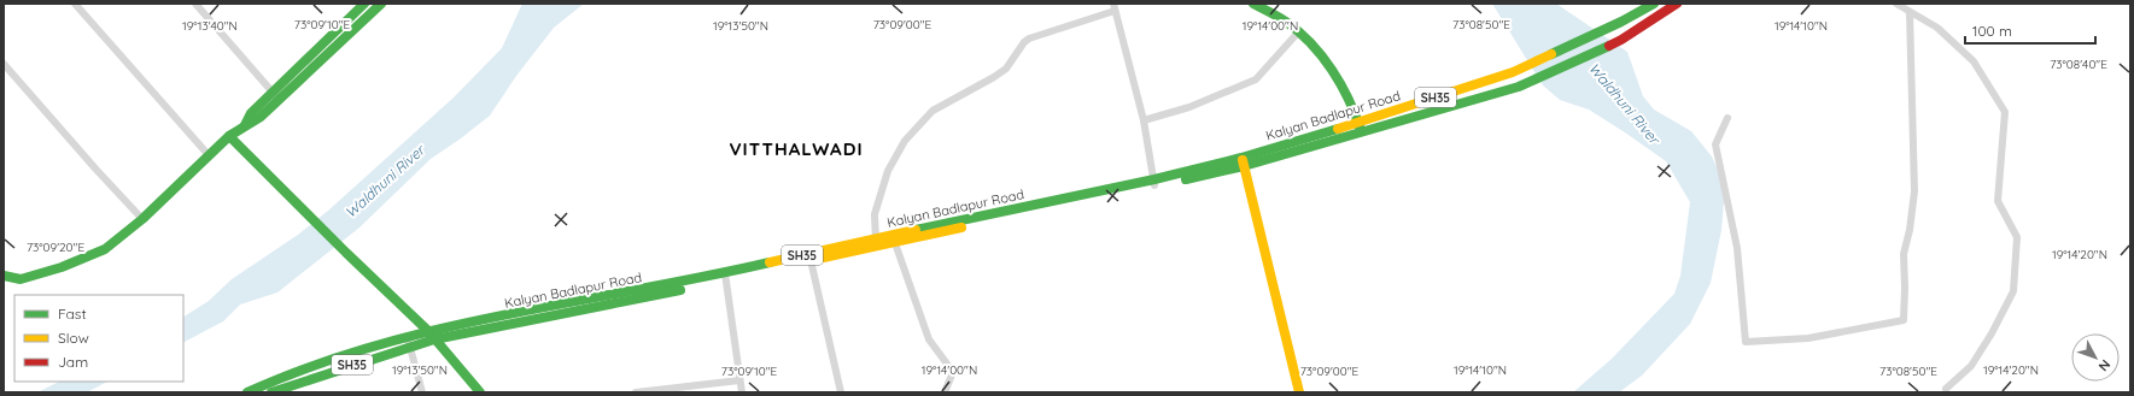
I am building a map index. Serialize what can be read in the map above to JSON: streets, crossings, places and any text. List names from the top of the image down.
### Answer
{
  "streets": {
    "main road": ["SH35", "Kalyan Badlapur Road"]
  },
  "districts": ["VITTHALWADI"],
  "water": ["Waldhuni River"],
  "legend": ["Fast", "Slow", "Jam"],
  "scale_bar": "100 m",
  "north": "bottom right",
  "coordinates": [
    "73°09'10\"E",
    "73°09'00\"E",
    "73°08'50\"E",
    "19°13'40\"N",
    "19°13'50\"N",
    "19°14'00\"N",
    "19°14'10\"N",
    "73°08'40\"E",
    "73°09'20\"E",
    "19°14'20\"N"
  ]
}
